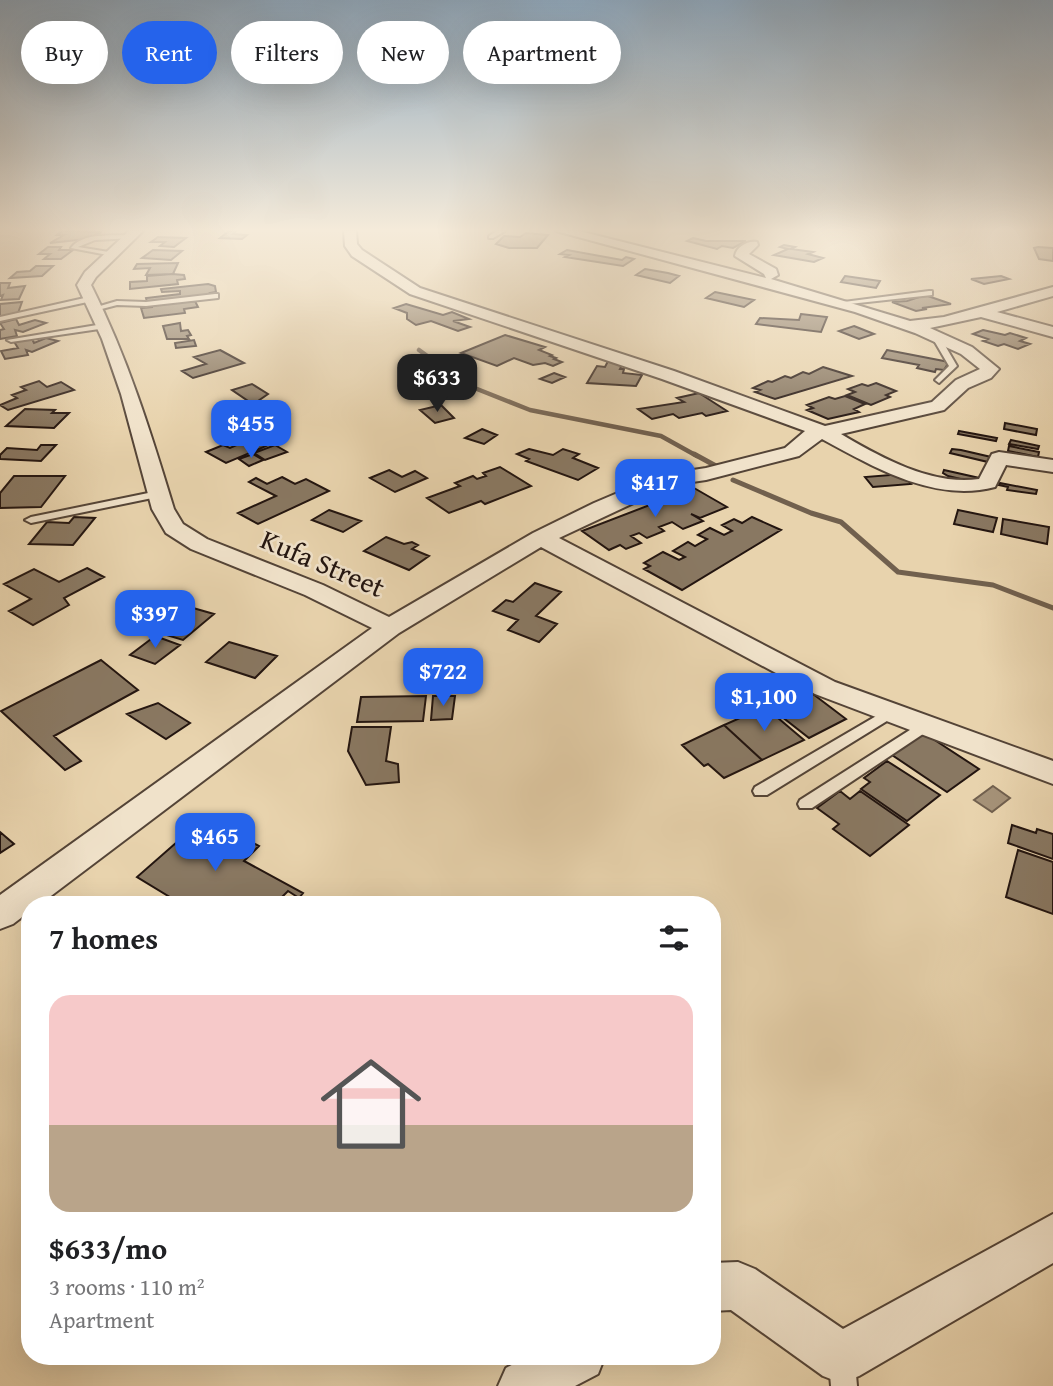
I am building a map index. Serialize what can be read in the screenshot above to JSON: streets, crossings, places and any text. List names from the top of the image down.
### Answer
{
  "streets": {
    "street": ["Kufa Street"]
  },
  "page": {
    "chip": [
      "Buy",
      "Rent",
      "Filters",
      "New",
      "Apartment"
    ],
    "price": [
      "$633",
      "$455",
      "$417",
      "$397",
      "$722",
      "$1,100",
      "$465"
    ],
    "heading": "7 homes",
    "list": [
      {
        "name": "$633/mo",
        "note": "3 rooms · 110 m² · Apartment"
      }
    ]
  }
}
